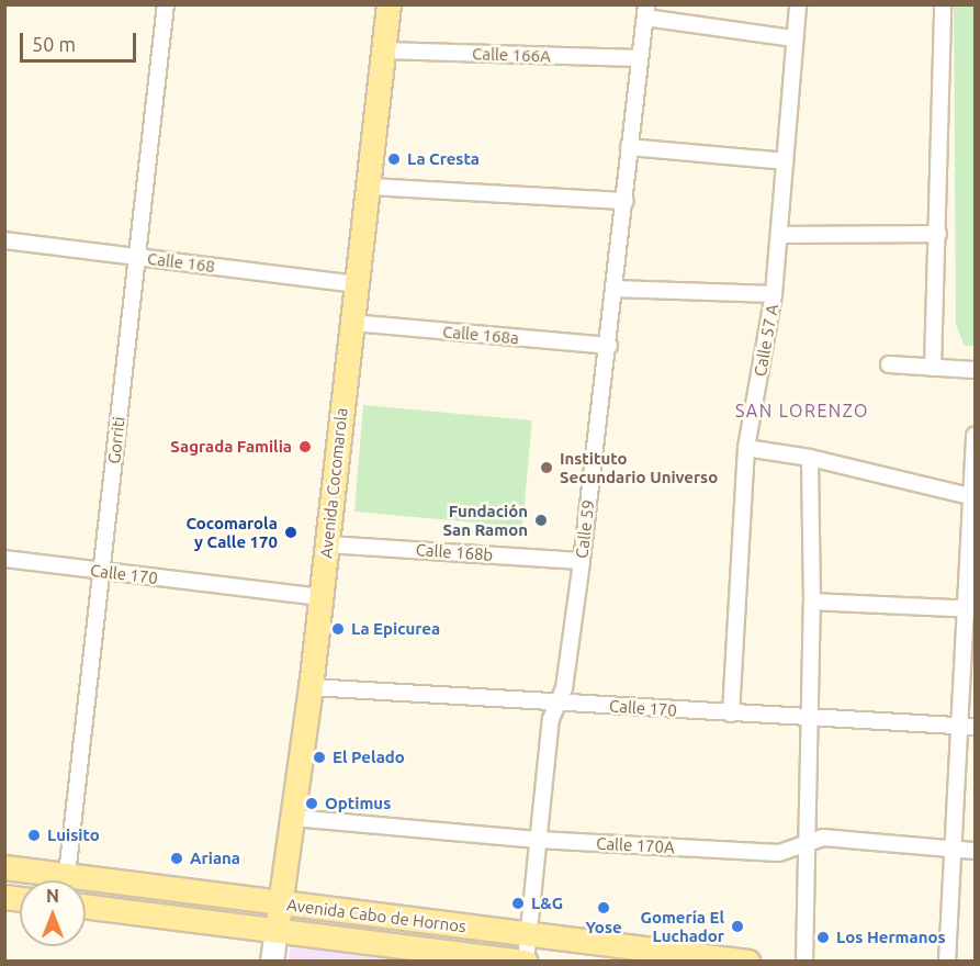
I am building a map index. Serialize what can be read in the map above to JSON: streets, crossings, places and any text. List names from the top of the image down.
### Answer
{
  "streets": {
    "main road": ["Avenida Cocomarola", "Avenida Cabo de Hornos"],
    "street": [
      "Calle 166A",
      "Calle 168",
      "Calle 168a",
      "Calle 57 A",
      "Gorriti",
      "Calle 59",
      "Calle 168b",
      "Calle 170",
      "Calle 170A"
    ]
  },
  "crossings": [
    ["Calle 166A", "Avenida Cocomarola"],
    ["Calle 166A", "Calle 59"],
    ["Calle 168", "Gorriti"],
    ["Calle 168", "Avenida Cocomarola"],
    ["Calle 168a", "Avenida Cocomarola"],
    ["Calle 168a", "Calle 59"],
    ["Calle 57 A", "Calle 170"],
    ["Gorriti", "Calle 170"],
    ["Gorriti", "Avenida Cabo de Hornos"],
    ["Avenida Cocomarola", "Calle 168b"],
    ["Avenida Cocomarola", "Calle 170"],
    ["Avenida Cocomarola", "Calle 170A"],
    ["Avenida Cocomarola", "Avenida Cabo de Hornos"],
    ["Calle 59", "Calle 168b"],
    ["Calle 59", "Calle 170"],
    ["Calle 59", "Calle 170A"],
    ["Calle 59", "Avenida Cabo de Hornos"]
  ],
  "districts": ["SAN LORENZO"],
  "places": [
    "La Cresta",
    "Sagrada Familia",
    "Instituto Secundario Universo",
    "Fundación San Ramon",
    "Cocomarola y Calle 170",
    "La Epicurea",
    "El Pelado",
    "Optimus",
    "Luisito",
    "Ariana",
    "L&G",
    "Yose",
    "Gomería El Luchador",
    "Los Hermanos"
  ],
  "scale_bar": "50 m",
  "north": "top"
}
